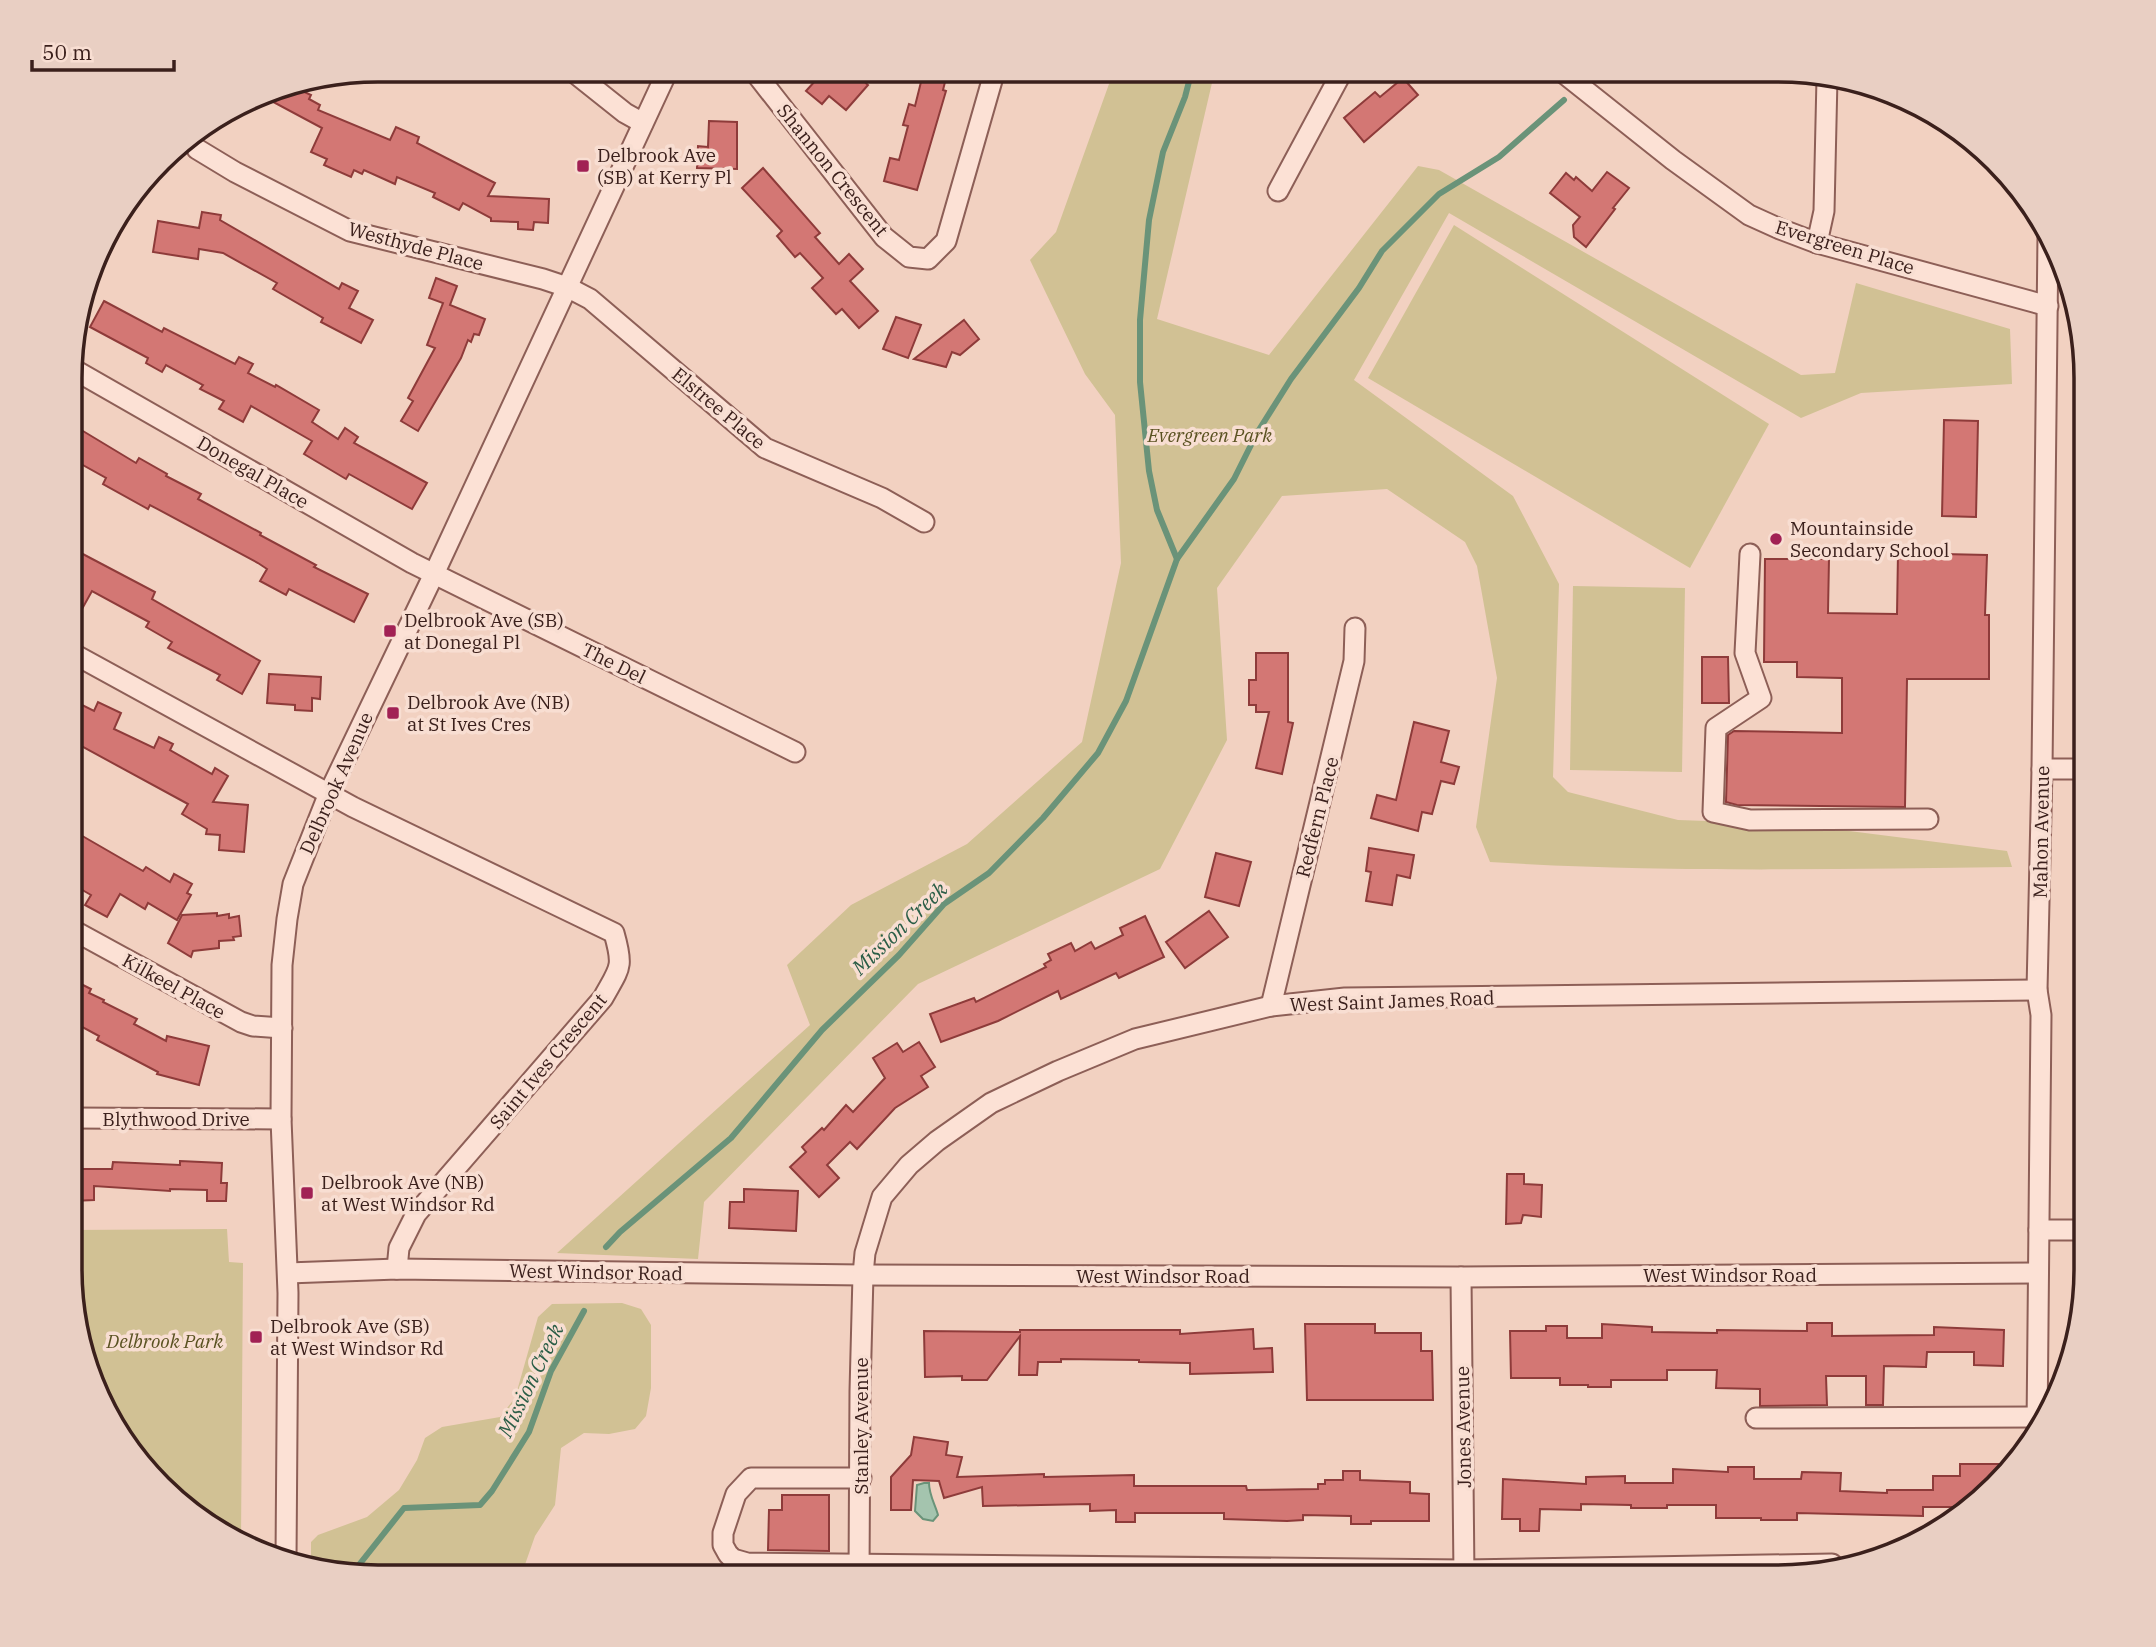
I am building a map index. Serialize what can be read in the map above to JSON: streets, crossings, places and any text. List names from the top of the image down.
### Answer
{
  "streets": {
    "street": [
      "Shannon Crescent",
      "Westhyde Place",
      "Evergreen Place",
      "Elstree Place",
      "Donegal Place",
      "The Del",
      "Delbrook Avenue",
      "Redfern Place",
      "Mahon Avenue",
      "Kilkeel Place",
      "West Saint James Road",
      "Saint Ives Crescent",
      "Blythwood Drive",
      "West Windsor Road",
      "Stanley Avenue",
      "Jones Avenue"
    ]
  },
  "crossings": [
    ["Westhyde Place", "Elstree Place"],
    ["Westhyde Place", "Delbrook Avenue"],
    ["Evergreen Place", "Mahon Avenue"],
    ["Elstree Place", "Delbrook Avenue"],
    ["Donegal Place", "The Del"],
    ["Donegal Place", "Delbrook Avenue"],
    ["The Del", "Delbrook Avenue"],
    ["Delbrook Avenue", "Kilkeel Place"],
    ["Delbrook Avenue", "Saint Ives Crescent"],
    ["Delbrook Avenue", "Blythwood Drive"],
    ["Delbrook Avenue", "West Windsor Road"],
    ["Redfern Place", "West Saint James Road"],
    ["Mahon Avenue", "West Saint James Road"],
    ["Mahon Avenue", "West Windsor Road"],
    ["West Saint James Road", "West Windsor Road"],
    ["West Saint James Road", "Stanley Avenue"],
    ["Saint Ives Crescent", "West Windsor Road"],
    ["West Windsor Road", "Stanley Avenue"],
    ["West Windsor Road", "Jones Avenue"]
  ],
  "water": ["Mission Creek"],
  "parks": ["Evergreen Park", "Delbrook Park"],
  "places": {
    "transit": [
      "Delbrook Ave (SB) at Kerry Pl",
      "Delbrook Ave (SB) at Donegal Pl",
      "Delbrook Ave (NB) at St Ives Cres",
      "Delbrook Ave (NB) at West Windsor Rd",
      "Delbrook Ave (SB) at West Windsor Rd"
    ],
    "other": ["Mountainside Secondary School"]
  },
  "scale_bar": "50 m"
}
